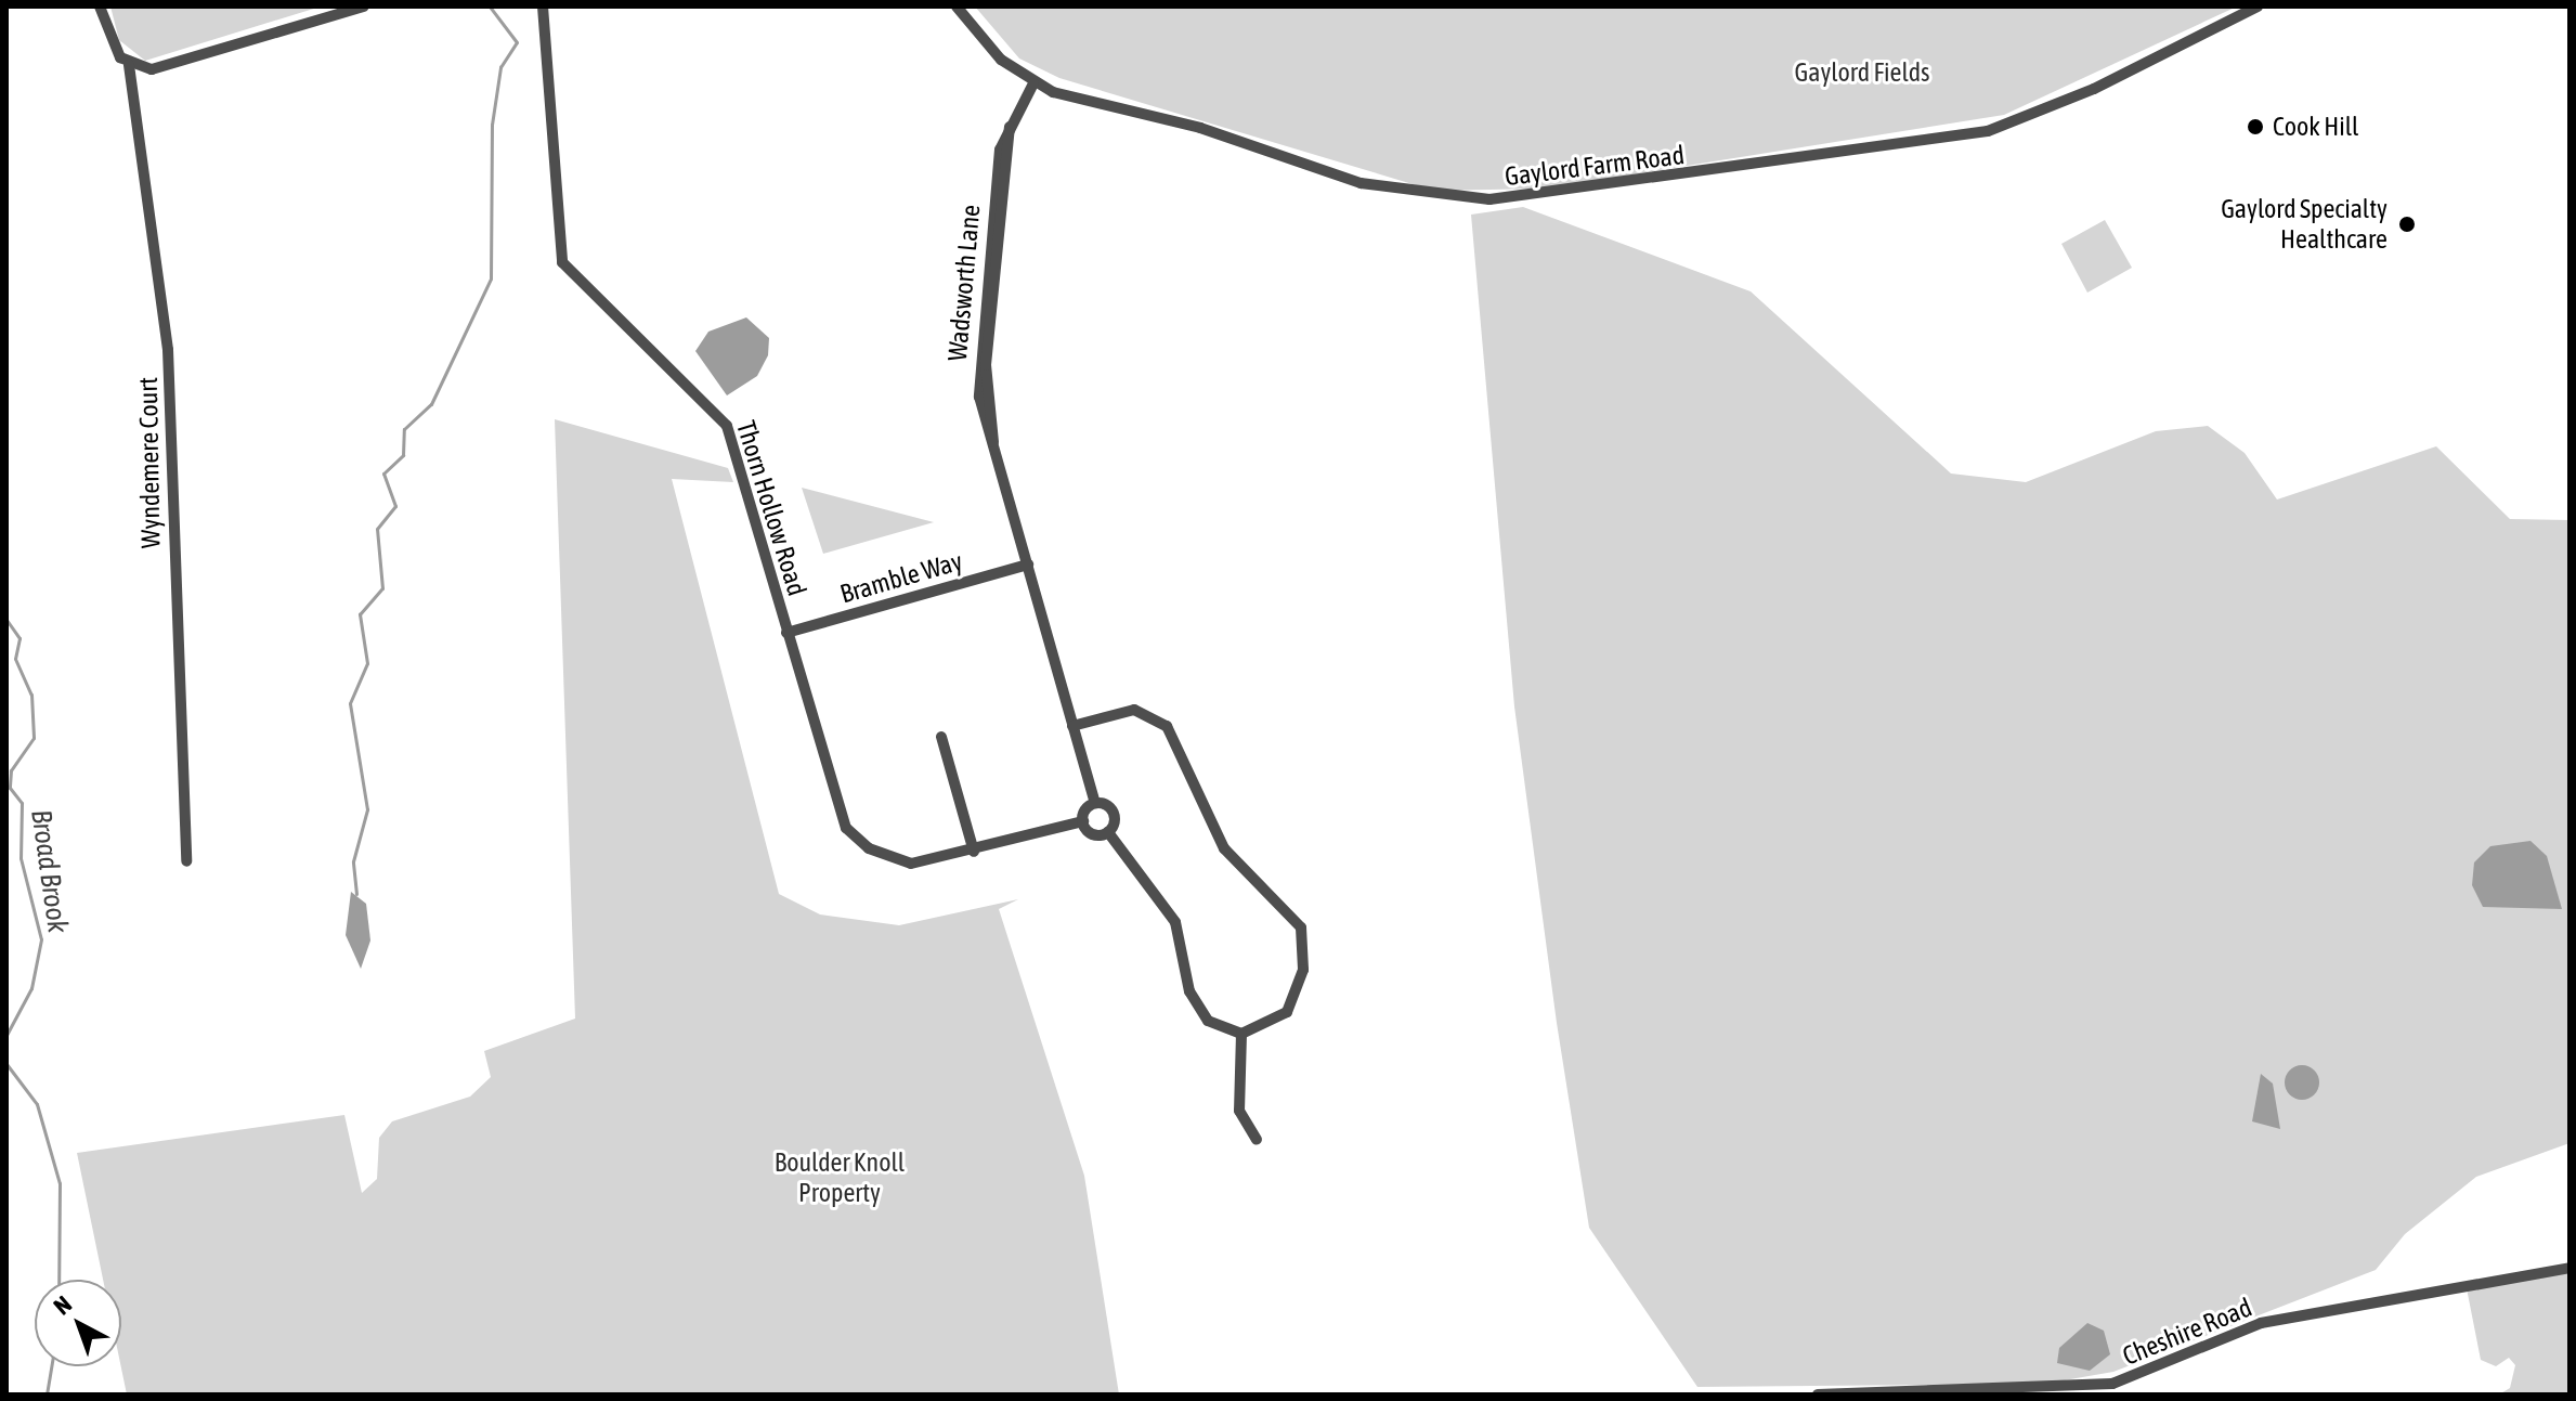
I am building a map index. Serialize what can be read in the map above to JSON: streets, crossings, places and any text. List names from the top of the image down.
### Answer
{
  "streets": {
    "street": [
      "Gaylord Farm Road",
      "Wadsworth Lane",
      "Wyndemere Court",
      "Thorn Hollow Road",
      "Bramble Way",
      "Cheshire Road"
    ]
  },
  "crossings": [
    ["Gaylord Farm Road", "Wadsworth Lane"],
    ["Wadsworth Lane", "Bramble Way"],
    ["Thorn Hollow Road", "Bramble Way"]
  ],
  "water": ["Broad Brook"],
  "parks": ["Gaylord Fields", "Boulder Knoll Property"],
  "places": ["Cook Hill", "Gaylord Specialty Healthcare"],
  "north": "top left"
}
